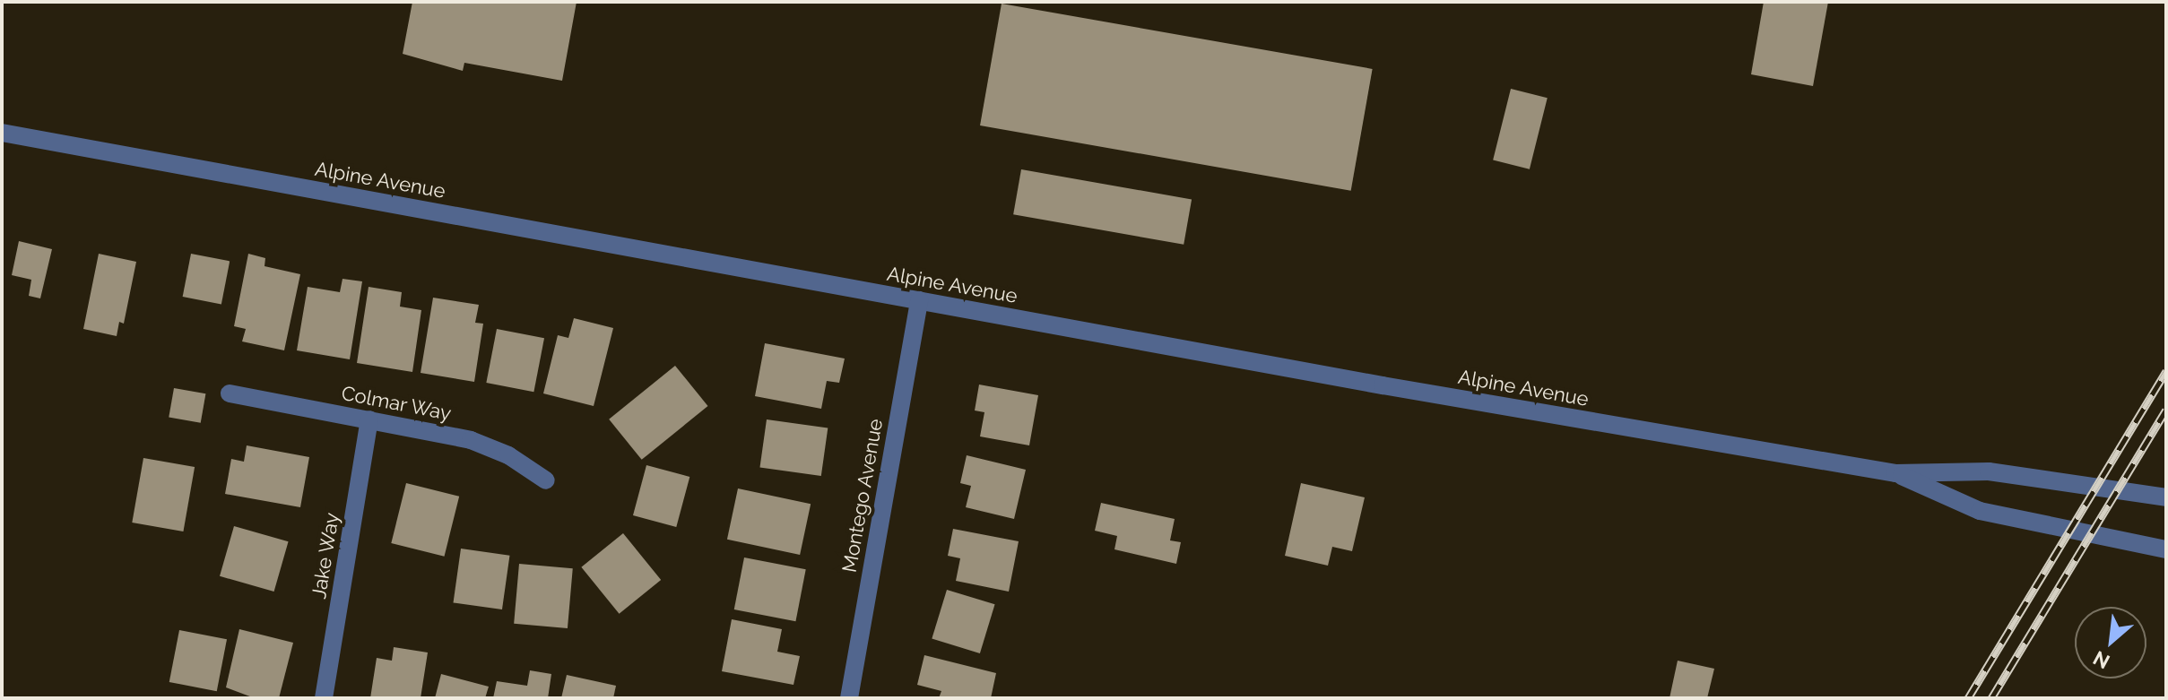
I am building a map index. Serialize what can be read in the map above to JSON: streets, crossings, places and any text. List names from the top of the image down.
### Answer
{
  "streets": {
    "street": [
      "Alpine Avenue",
      "Colmar Way",
      "Montego Avenue",
      "Jake Way"
    ]
  },
  "crossings": [
    ["Alpine Avenue", "Montego Avenue"],
    ["Colmar Way", "Jake Way"]
  ],
  "north": "bottom left"
}
